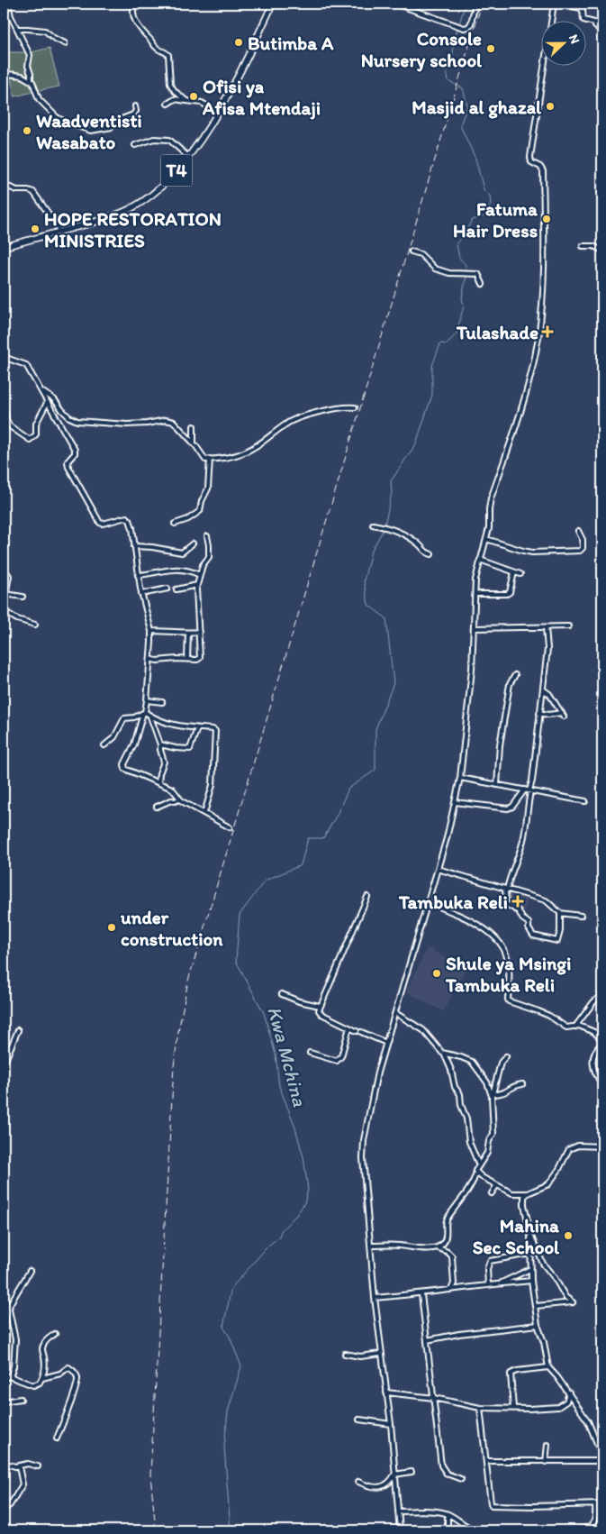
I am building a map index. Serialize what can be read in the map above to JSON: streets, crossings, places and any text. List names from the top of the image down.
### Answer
{
  "streets": {
    "highway": ["T4"]
  },
  "water": ["Kwa Mchina"],
  "places": {
    "other": [
      "Butimba A",
      "Console Nursery school",
      "Ofisi ya Afisa Mtendaji",
      "Masjid al ghazal",
      "Waadventisti Wasabato",
      "Fatuma Hair Dress",
      "HOPE RESTORATION MINISTRIES",
      "under construction",
      "Shule ya Msingi Tambuka Reli",
      "Mahina Sec School"
    ],
    "health": ["Tulashade", "Tambuka Reli"]
  },
  "north": "right"
}
